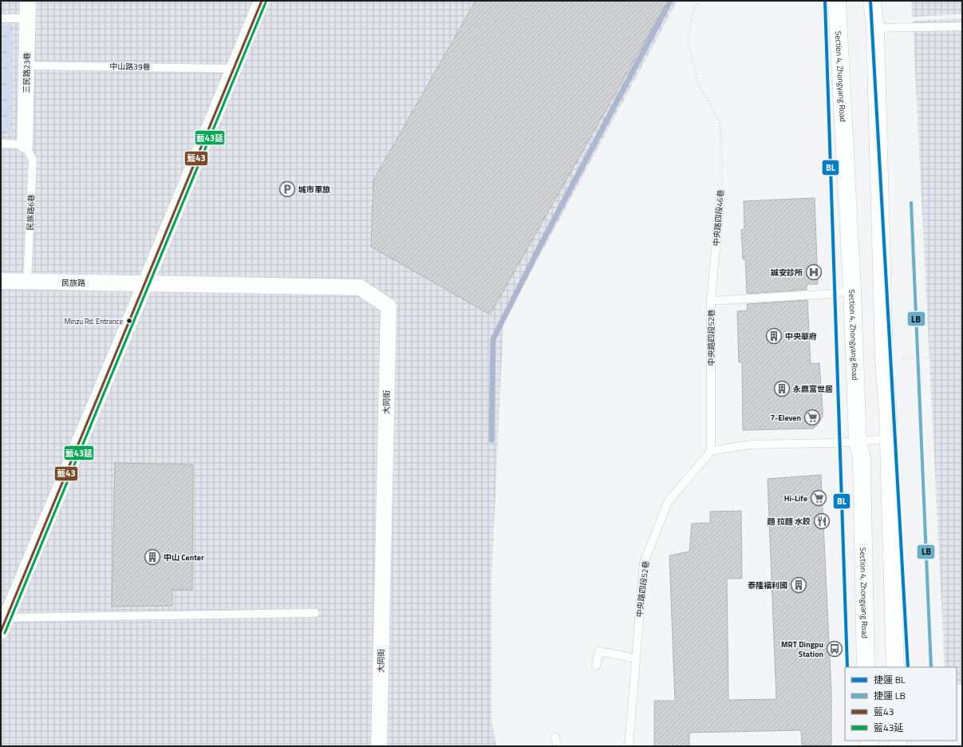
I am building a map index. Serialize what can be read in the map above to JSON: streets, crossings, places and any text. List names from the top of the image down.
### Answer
{
  "streets": {
    "main road": ["Section 4, Zhongyang Road"],
    "street": ["三民路23巷", "民族路", "大同街"],
    "lane": [
      "中山路39巷",
      "民族路6巷",
      "中央路四段46巷",
      "中央路四段52巷"
    ]
  },
  "crossings": [
    ["中山路39巷", "三民路23巷"],
    ["三民路23巷", "民族路6巷"],
    ["民族路6巷", "民族路"],
    ["中央路四段46巷", "中央路四段52巷"],
    ["民族路", "大同街"]
  ],
  "places": {
    "parking": ["城市車旅"],
    "hospital": ["誠安診所"],
    "other": ["Minzu Rd. Entrance"],
    "building": [
      "中央華府",
      "永鼎富世居",
      "中山 Center",
      "泰隆福利國"
    ],
    "supermarket": ["7-Eleven", "Hi-Life"],
    "restaurant": ["麵 拉麵 水餃"],
    "bus stop": ["MRT Dingpu Station"]
  },
  "lines": [
    "metro line BL",
    "transit line 藍43",
    "transit line 藍43延",
    "metro line LB"
  ],
  "legend": [
    "捷運 BL",
    "捷運 LB",
    "藍43",
    "藍43延"
  ]
}
